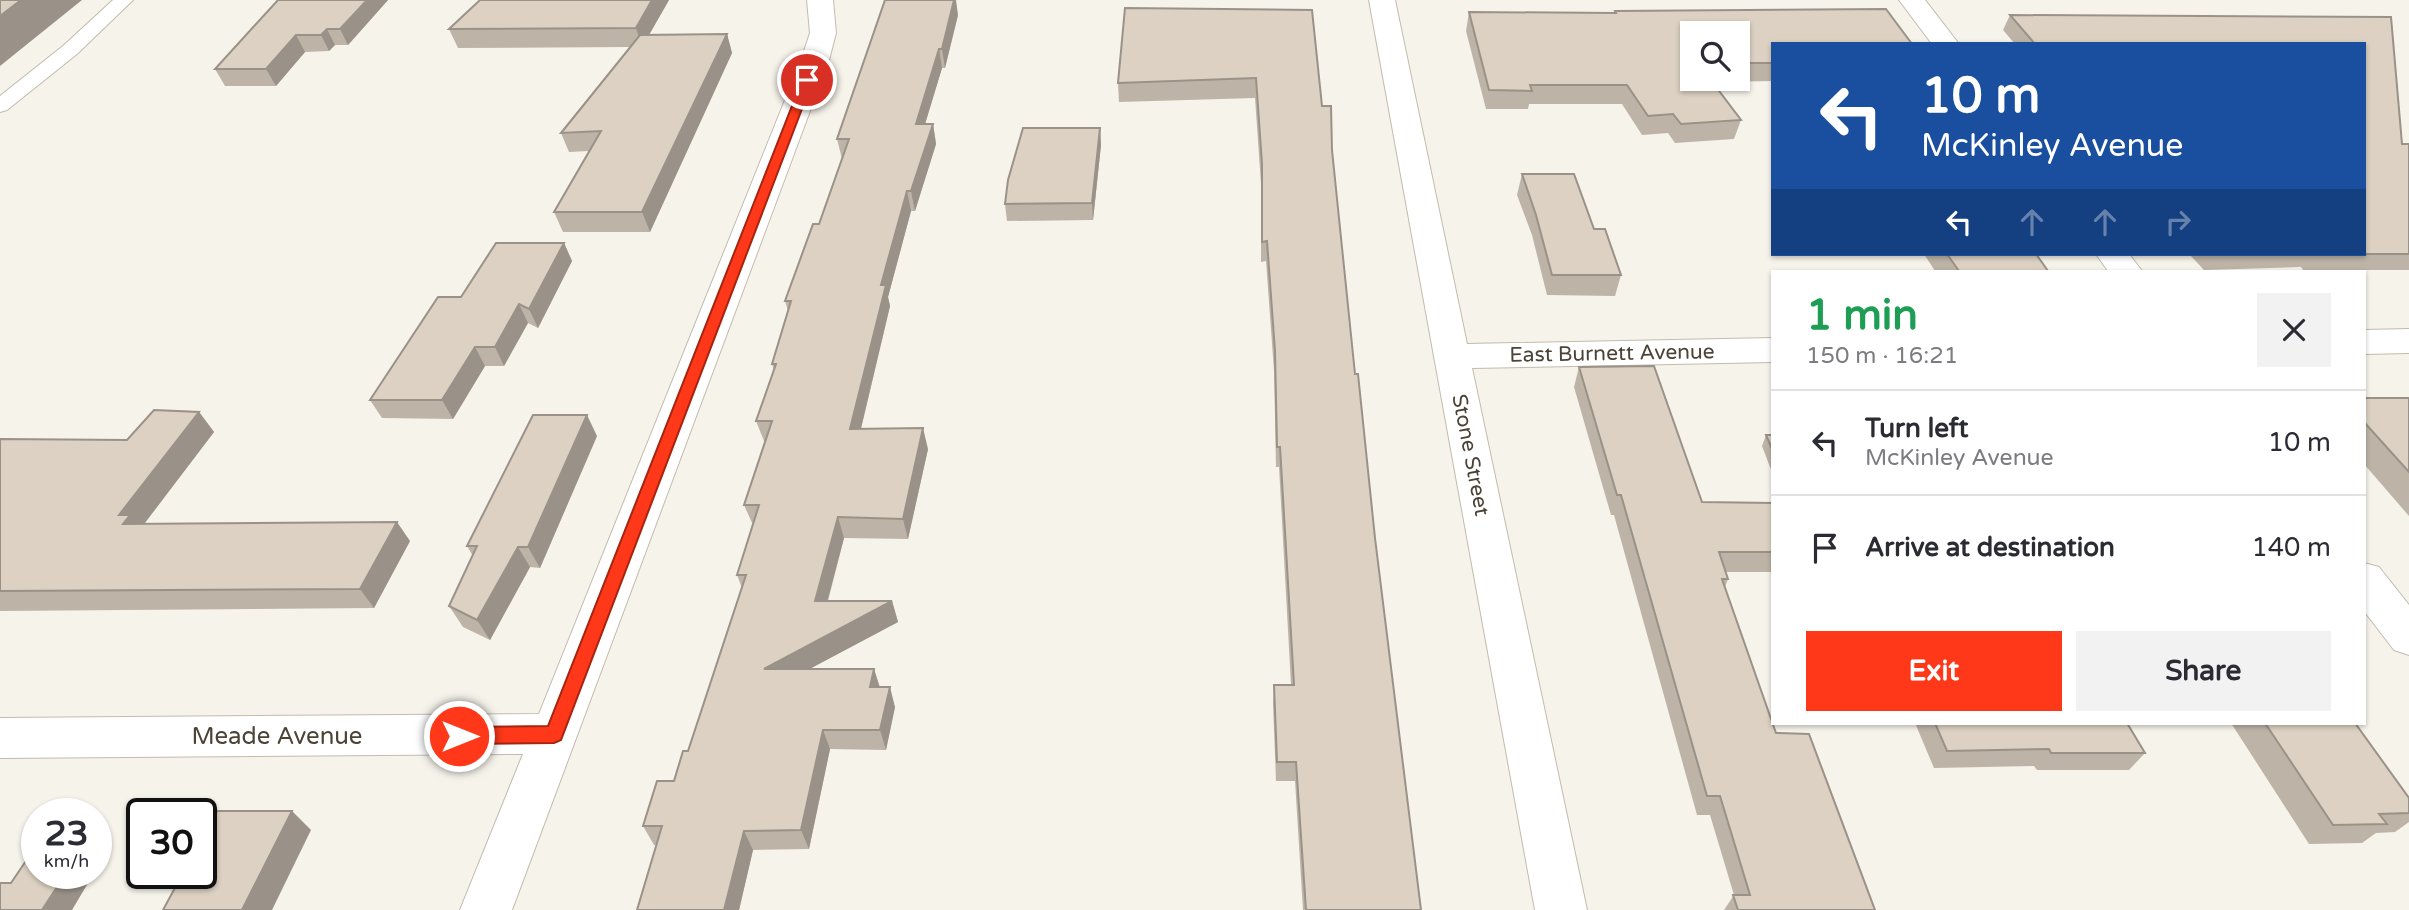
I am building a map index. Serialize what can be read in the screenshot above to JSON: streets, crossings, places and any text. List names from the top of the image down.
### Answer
{
  "streets": {
    "street": ["East Burnett Avenue", "Stone Street", "Meade Avenue"]
  },
  "crossings": [
    ["East Burnett Avenue", "Stone Street"]
  ],
  "page": {
    "turn": ["10 m", "McKinley Avenue"],
    "heading": ["1 min", "150 m · 16:21"],
    "list": [
      {
        "name": "Turn left",
        "note": "McKinley Avenue",
        "value": "10 m"
      },
      {
        "name": "Arrive at destination",
        "value": "140 m"
      }
    ],
    "buttons": ["Exit", "Share"],
    "speed": "23 km/h",
    "limit": "30"
  }
}
